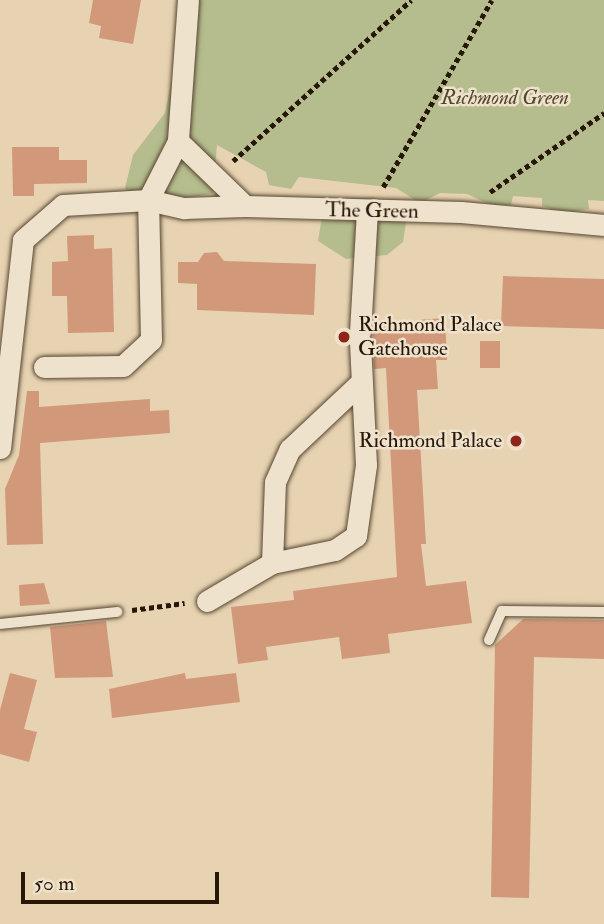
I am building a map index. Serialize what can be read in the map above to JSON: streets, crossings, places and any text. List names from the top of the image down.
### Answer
{
  "streets": {
    "street": ["The Green"]
  },
  "parks": ["Richmond Green"],
  "places": ["Richmond Palace Gatehouse", "Richmond Palace"],
  "scale_bar": "50 m"
}
